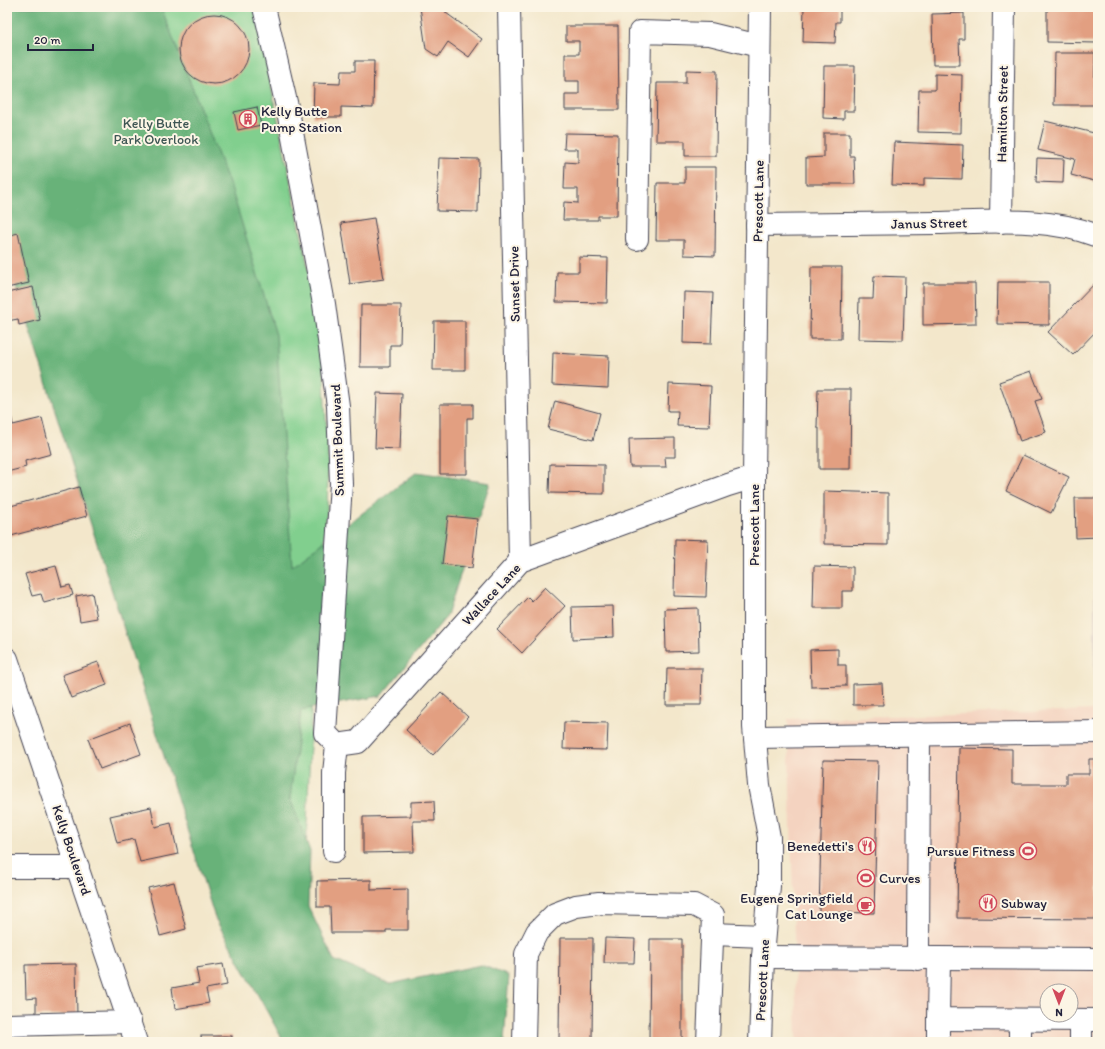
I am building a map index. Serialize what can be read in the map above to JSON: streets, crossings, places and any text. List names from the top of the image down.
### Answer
{
  "streets": {
    "street": [
      "Hamilton Street",
      "Prescott Lane",
      "Janus Street",
      "Sunset Drive",
      "Summit Boulevard",
      "Wallace Lane",
      "Kelly Boulevard"
    ]
  },
  "crossings": [
    ["Hamilton Street", "Janus Street"],
    ["Prescott Lane", "Janus Street"],
    ["Prescott Lane", "Wallace Lane"],
    ["Sunset Drive", "Wallace Lane"],
    ["Summit Boulevard", "Wallace Lane"]
  ],
  "parks": ["Kelly Butte Park Overlook"],
  "places": {
    "building": ["Kelly Butte Pump Station"],
    "restaurant": ["Benedetti's", "Subway"],
    "sports": ["Pursue Fitness", "Curves"],
    "cafe": ["Eugene Springfield Cat Lounge"]
  },
  "scale_bar": "20 m",
  "north": "bottom"
}
